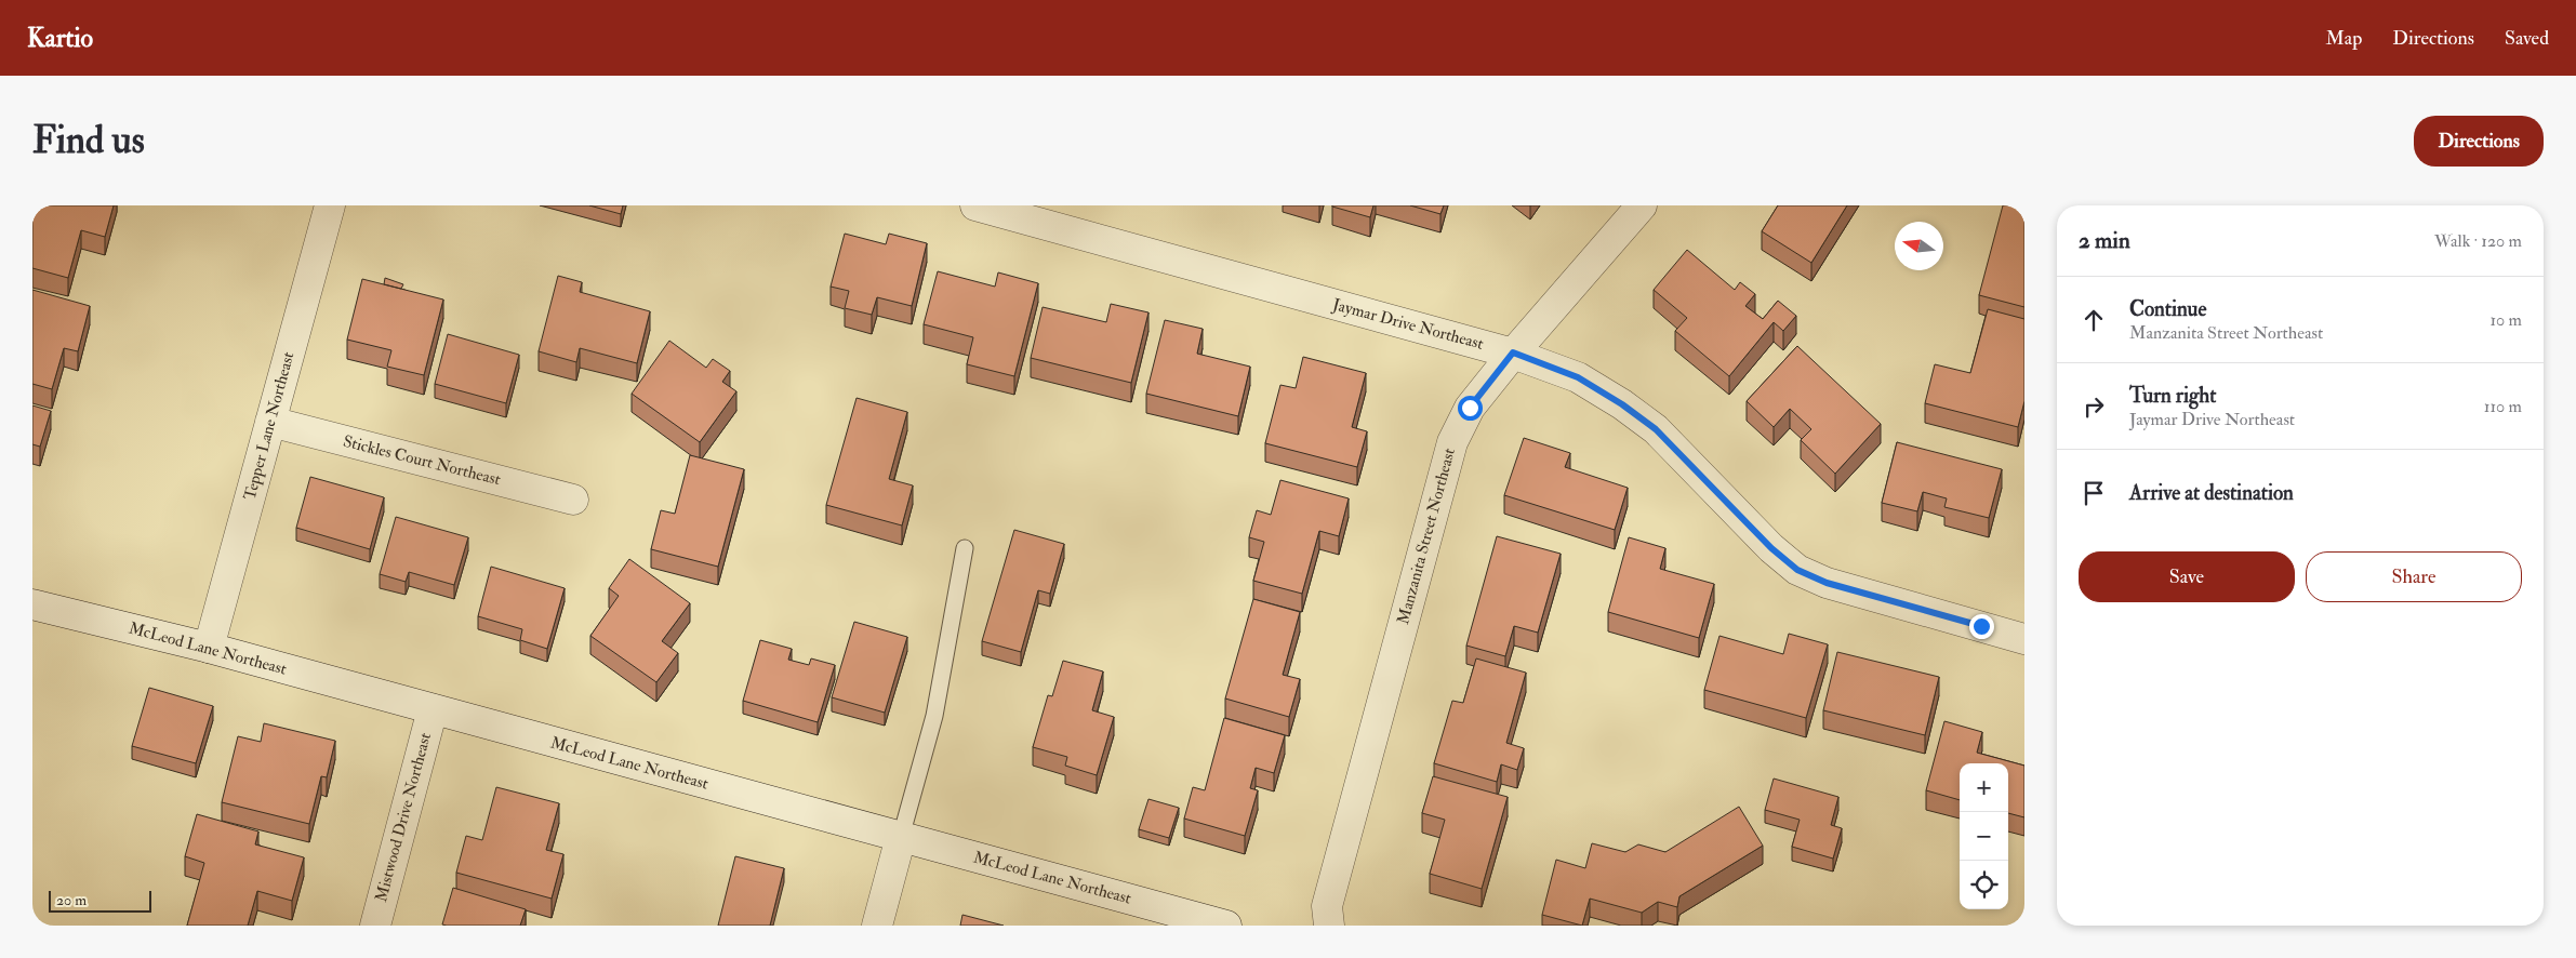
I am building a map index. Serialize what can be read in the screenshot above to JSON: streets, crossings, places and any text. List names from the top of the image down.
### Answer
{
  "streets": {
    "street": [
      "Jaymar Drive Northeast",
      "Tepper Lane Northeast",
      "Stickles Court Northeast",
      "Manzanita Street Northeast",
      "McLeod Lane Northeast",
      "Mistwood Drive Northeast"
    ]
  },
  "crossings": [
    ["Jaymar Drive Northeast", "Manzanita Street Northeast"],
    ["Tepper Lane Northeast", "Stickles Court Northeast"],
    ["Tepper Lane Northeast", "McLeod Lane Northeast"],
    ["McLeod Lane Northeast", "Mistwood Drive Northeast"]
  ],
  "scale_bar": "20 m",
  "north": "left",
  "page": {
    "header": "Kartio",
    "nav": ["Map", "Directions", "Saved"],
    "buttons": [
      "Directions",
      ["Save", "Share"]
    ],
    "title": "Find us",
    "heading": ["2 min", "Walk · 120 m"],
    "list": [
      ["Continue", "Manzanita Street Northeast", "10 m"],
      ["Turn right", "Jaymar Drive Northeast", "110 m"],
      "Arrive at destination"
    ],
    "map_buttons": ["+", "−"],
    "scale": "20 m"
  }
}
